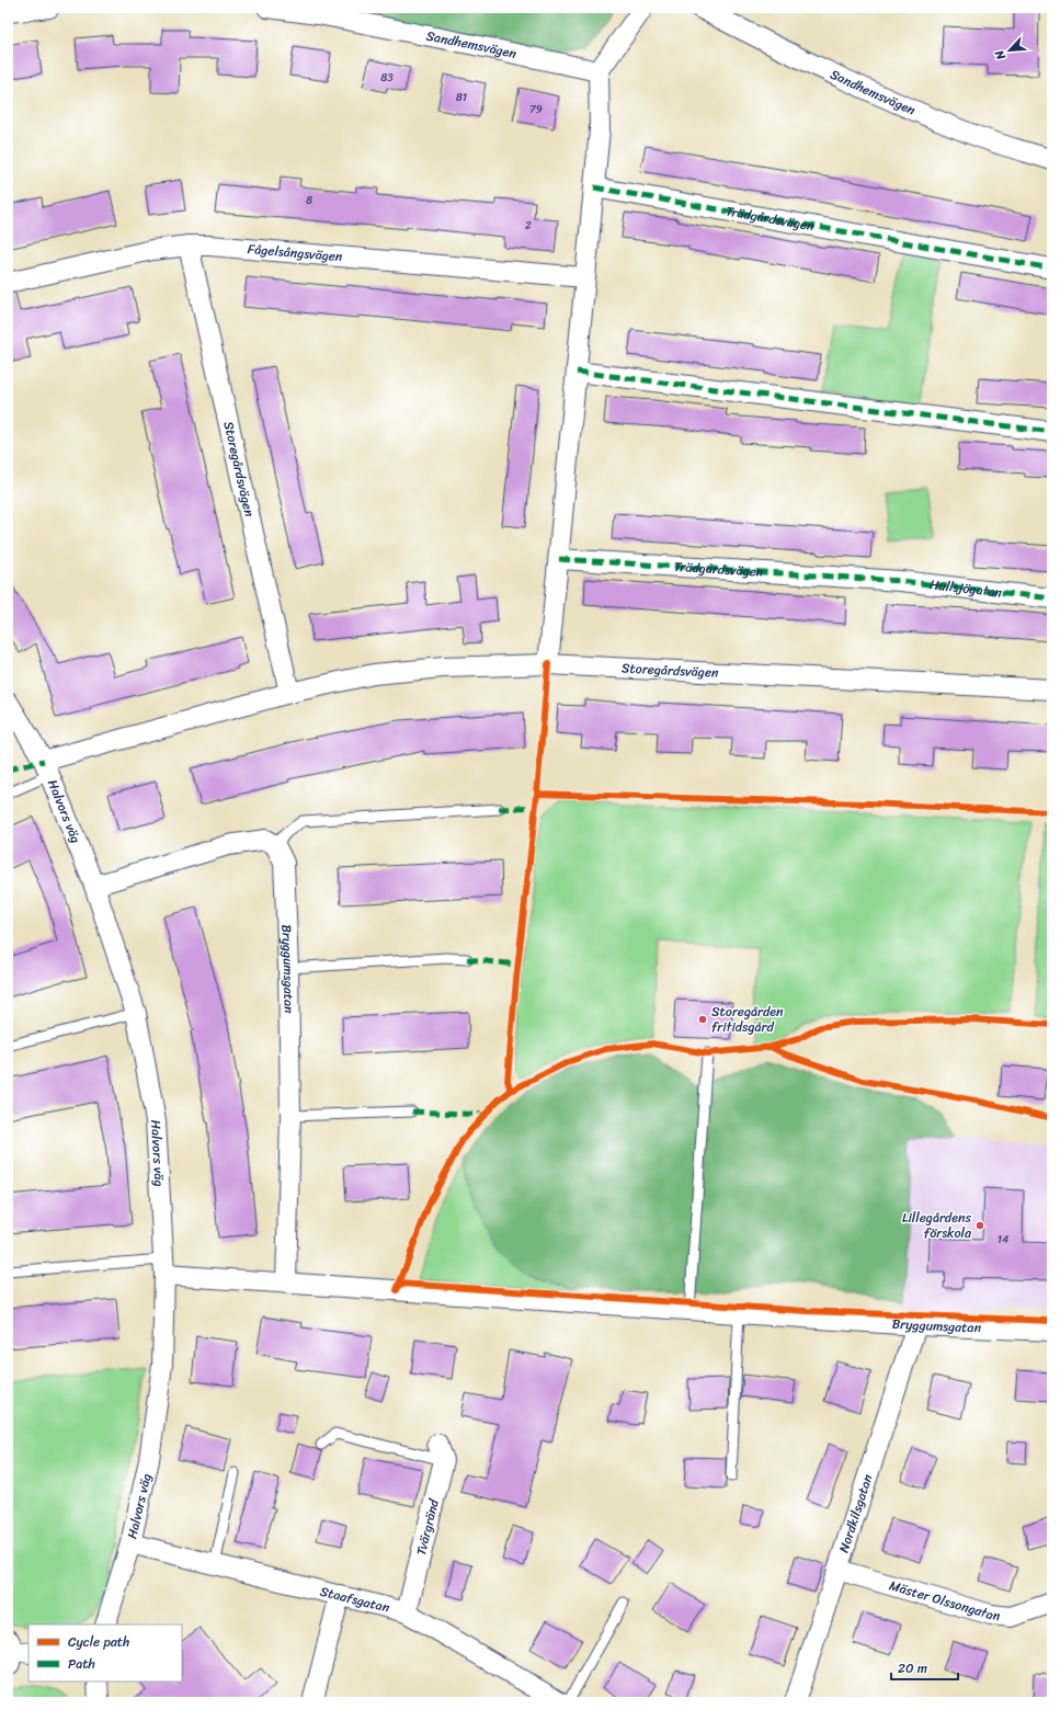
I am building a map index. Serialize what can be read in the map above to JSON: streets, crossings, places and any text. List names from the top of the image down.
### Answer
{
  "streets": {
    "street": [
      "Sandhemsvägen",
      "Trädgårdsvägen",
      "Fågelsångsvägen",
      "Storegårdsvägen",
      "Hullsjögatan",
      "Halvors väg",
      "Bryggumsgatan",
      "Nordkilsgatan",
      "Tvärgränd",
      "Staafsgatan",
      "Mäster Olssongatan"
    ]
  },
  "crossings": [
    ["Trädgårdsvägen", "Hullsjögatan"],
    ["Fågelsångsvägen", "Storegårdsvägen"],
    ["Storegårdsvägen", "Halvors väg"],
    ["Halvors väg", "Bryggumsgatan"],
    ["Halvors väg", "Staafsgatan"],
    ["Bryggumsgatan", "Nordkilsgatan"],
    ["Nordkilsgatan", "Mäster Olssongatan"],
    ["Tvärgränd", "Staafsgatan"]
  ],
  "places": ["Storegården fritidsgård", "Lillegårdens förskola"],
  "house_numbers": [
    "83",
    "81",
    "79",
    "8",
    "2",
    "14"
  ],
  "legend": ["Cycle path", "Path"],
  "scale_bar": "20 m",
  "north": "bottom left"
}
